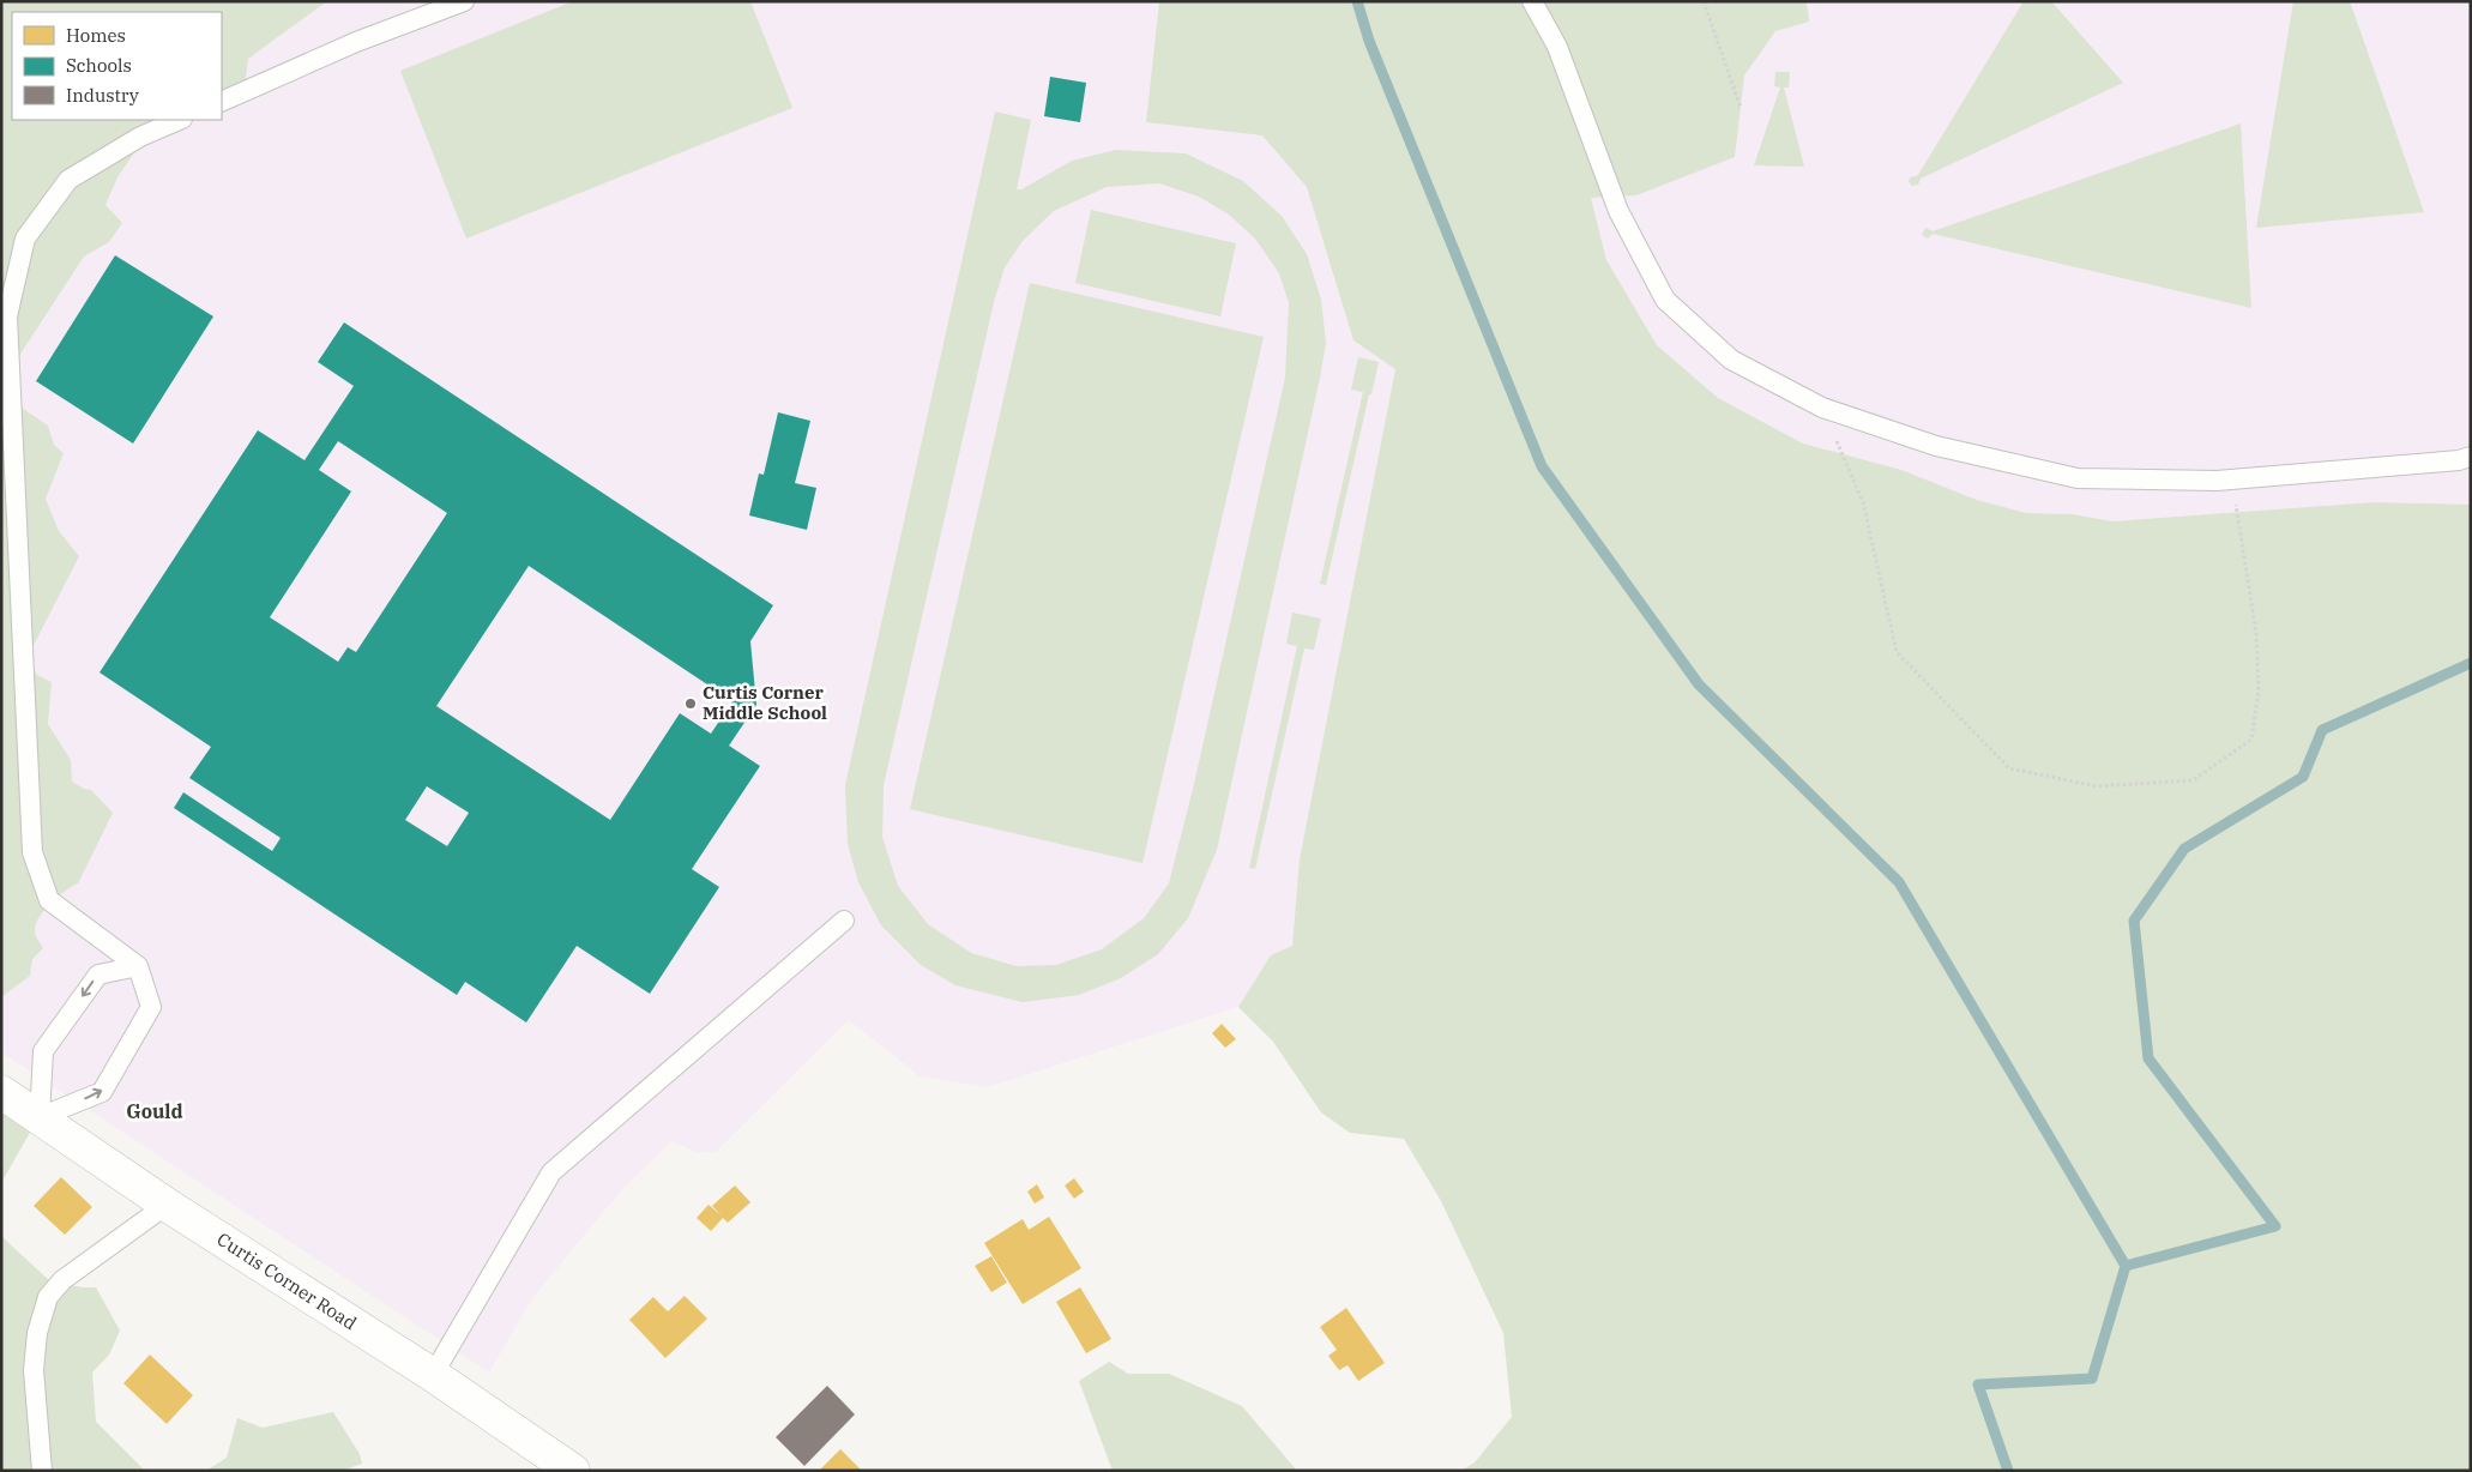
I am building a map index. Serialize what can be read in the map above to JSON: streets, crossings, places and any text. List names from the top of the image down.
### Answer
{
  "streets": {
    "street": ["Curtis Corner Road"]
  },
  "districts": ["Gould"],
  "places": ["Curtis Corner Middle School"],
  "legend": ["Homes", "Schools", "Industry"]
}
